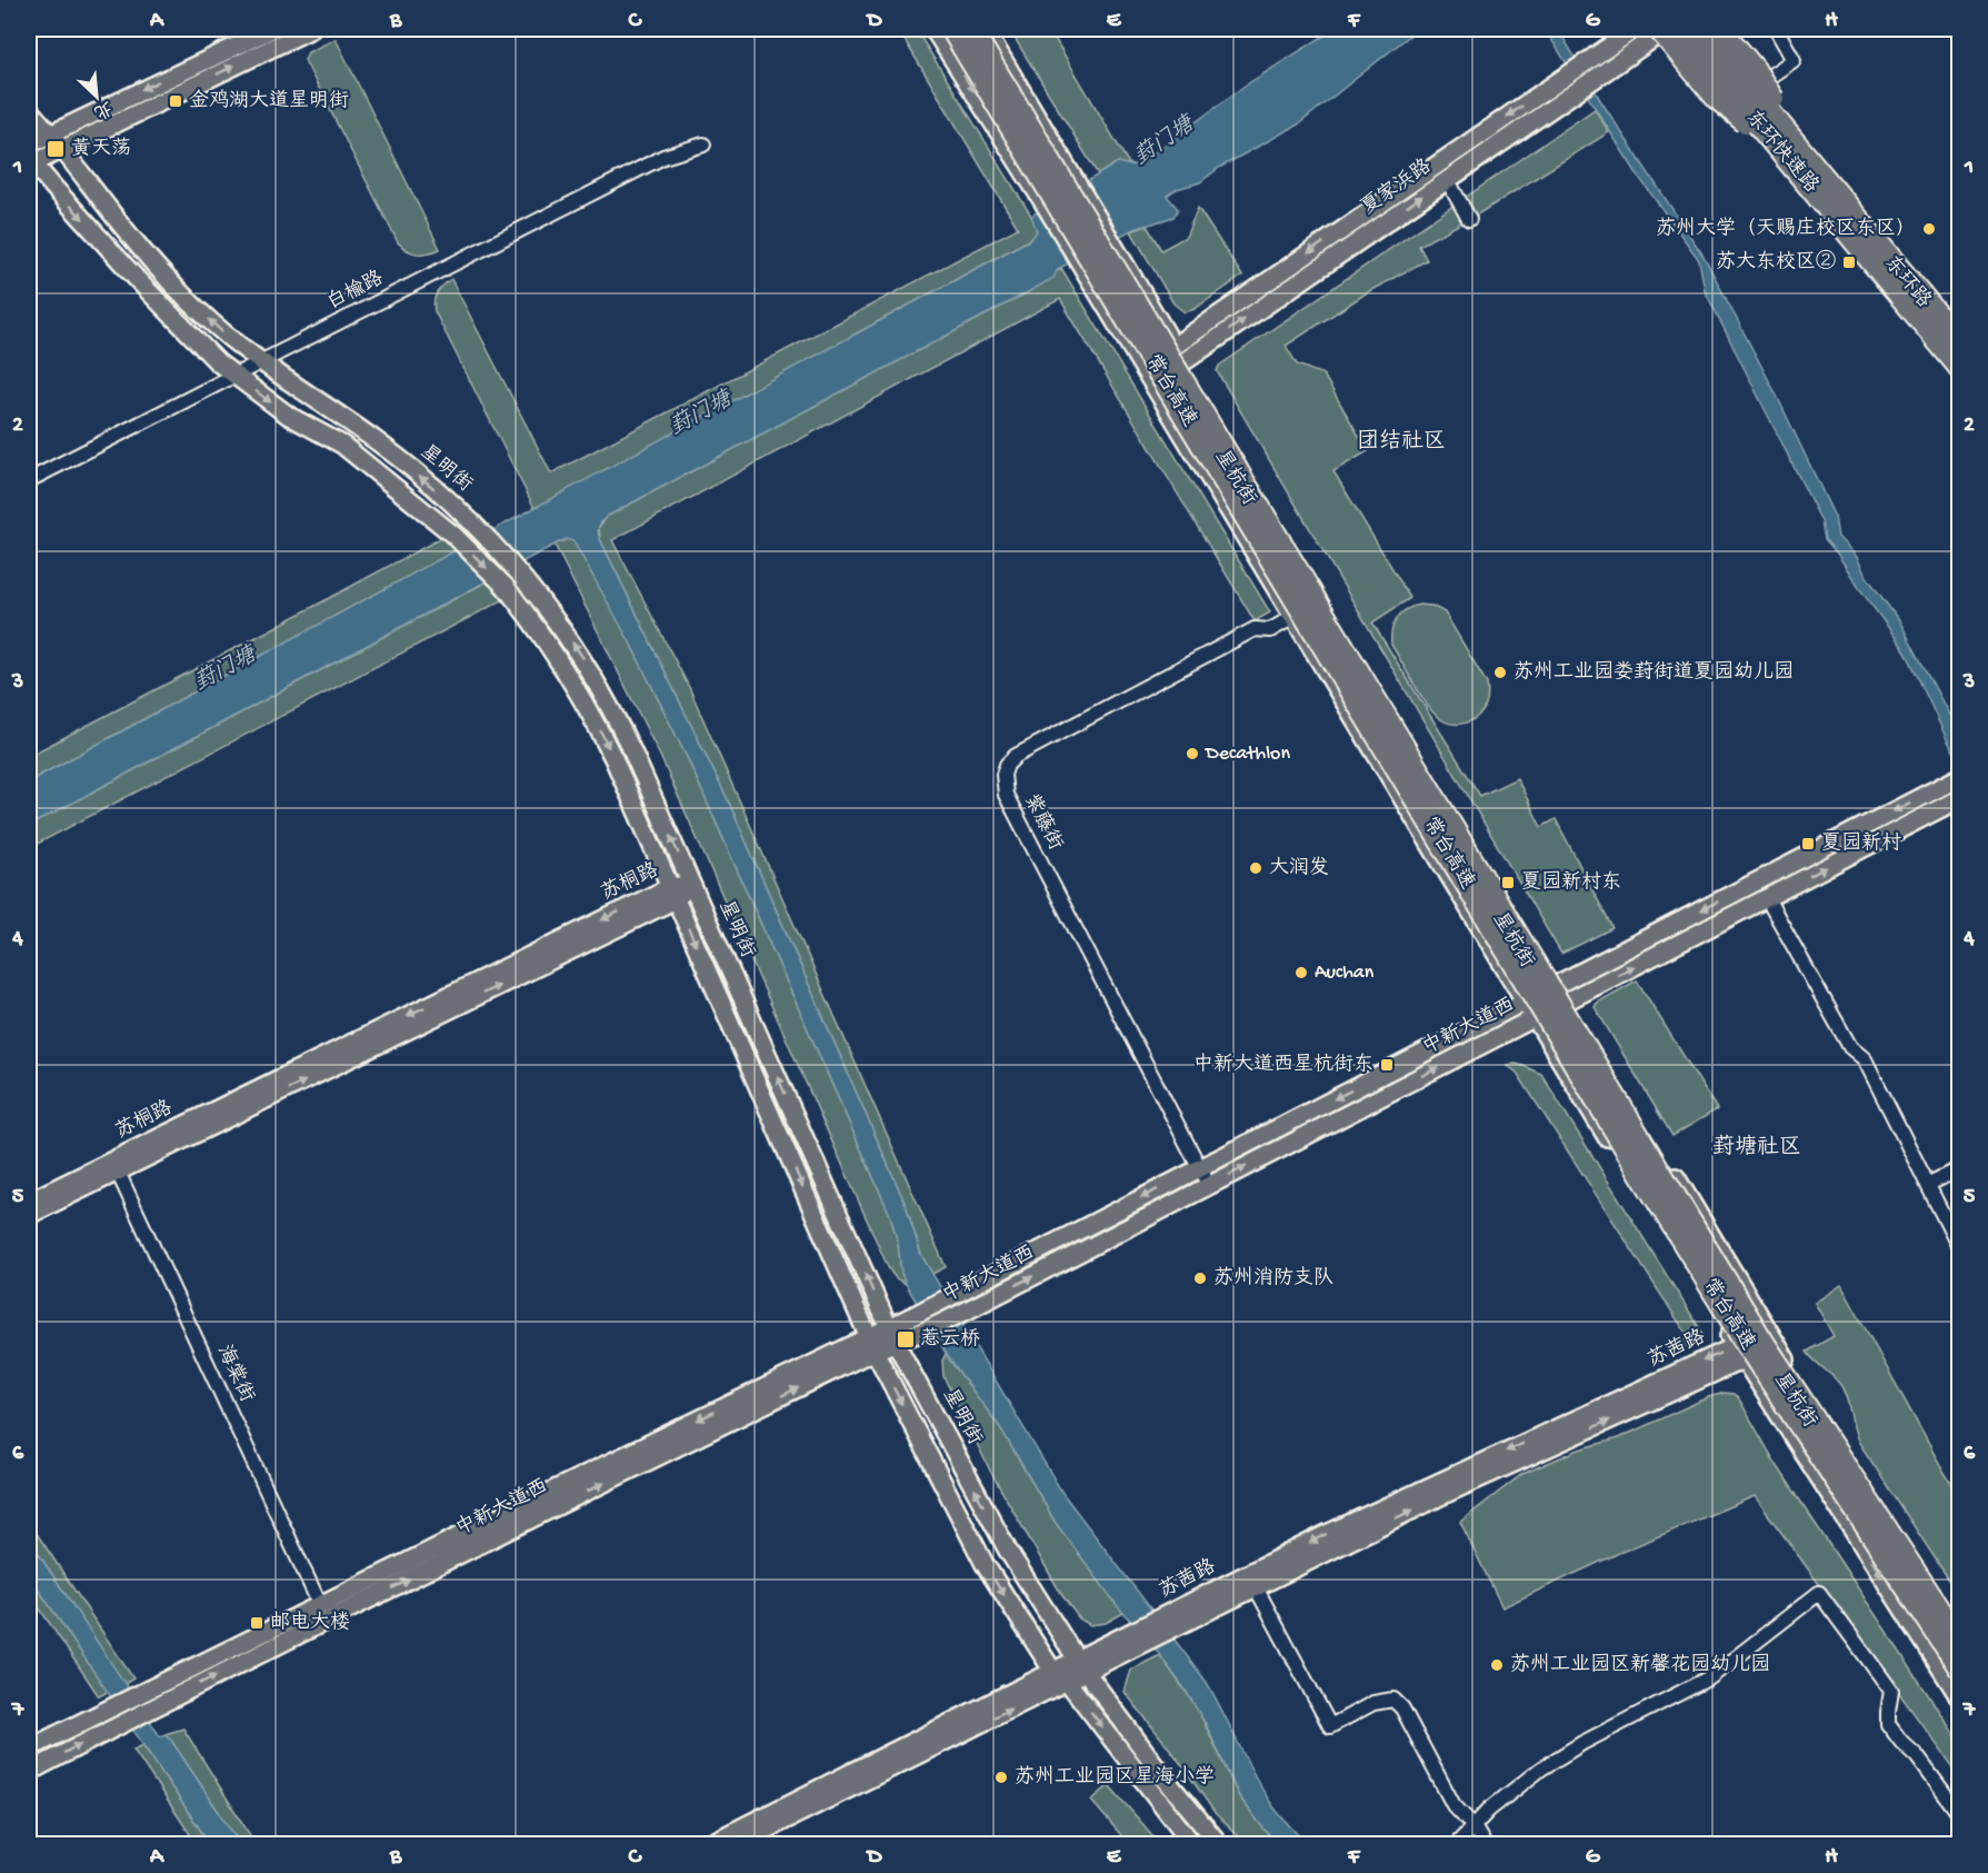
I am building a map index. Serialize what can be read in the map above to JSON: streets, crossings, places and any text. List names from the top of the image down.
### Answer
{
  "streets": {
    "highway": ["东环快速路", "常台高速"],
    "main road": [
      "夏家浜路",
      "东环路",
      "星明街",
      "星杭街",
      "苏桐路",
      "中新大道西",
      "苏茜路"
    ],
    "street": ["白榆路", "紫藤街", "海棠街"]
  },
  "crossings": [
    ["夏家浜路", "东环路"],
    ["夏家浜路", "星杭街"],
    ["白榆路", "星明街"],
    ["常台高速", "星杭街"],
    ["星明街", "苏桐路"],
    ["星明街", "中新大道西"],
    ["星明街", "苏茜路"],
    ["星杭街", "紫藤街"],
    ["星杭街", "中新大道西"],
    ["星杭街", "苏茜路"],
    ["紫藤街", "中新大道西"],
    ["苏桐路", "海棠街"],
    ["中新大道西", "海棠街"]
  ],
  "districts": ["团结社区", "葑塘社区"],
  "water": ["葑门塘"],
  "places": {
    "transit": [
      "金鸡湖大道星明街",
      "黄天荡",
      "苏大东校区②",
      "夏园新村",
      "夏园新村东",
      "中新大道西星杭街东",
      "惹云桥",
      "邮电大楼"
    ],
    "other": [
      "苏州大学（天赐庄校区东区）",
      "苏州工业园娄葑街道夏园幼儿园",
      "Decathlon",
      "大润发",
      "Auchan",
      "苏州消防支队",
      "苏州工业园区新馨花园幼儿园",
      "苏州工业园区星海小学"
    ]
  },
  "north": "bottom right",
  "grid": {
    "columns": [
      "A",
      "B",
      "C",
      "D",
      "E",
      "F",
      "G",
      "H"
    ],
    "rows": [
      "1",
      "2",
      "3",
      "4",
      "5",
      "6",
      "7"
    ]
  }
}
